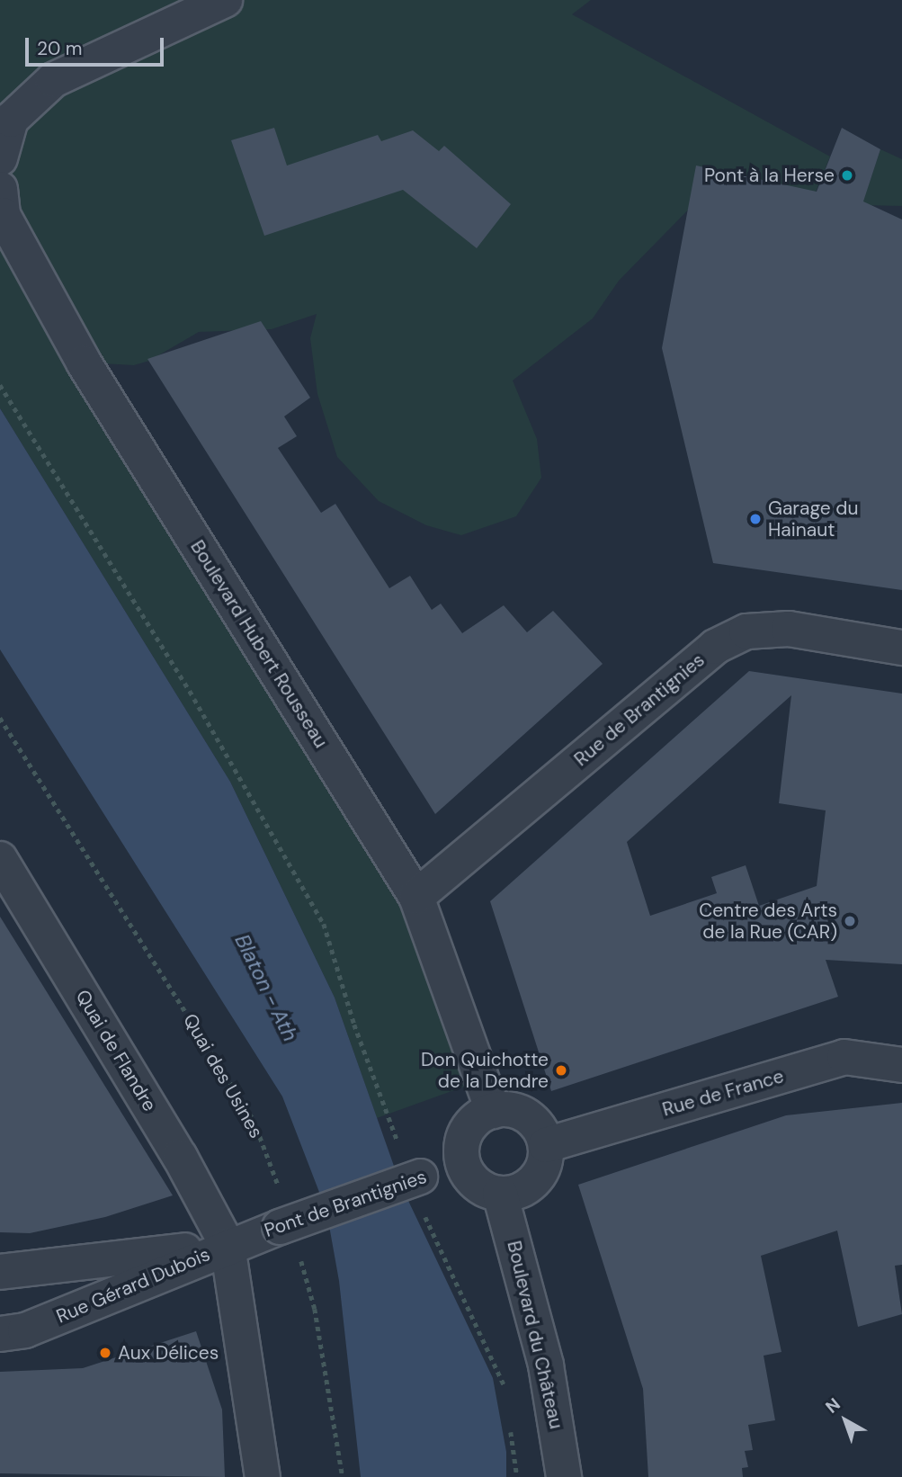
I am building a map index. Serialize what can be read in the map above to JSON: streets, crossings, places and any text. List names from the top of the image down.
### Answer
{
  "streets": {
    "street": [
      "Boulevard Hubert Rousseau",
      "Rue de Brantignies",
      "Quai de Flandre",
      "Rue de France",
      "Pont de Brantignies",
      "Rue Gérard Dubois",
      "Boulevard du Château"
    ],
    "path": ["Quai des Usines"]
  },
  "crossings": [
    ["Boulevard Hubert Rousseau", "Rue de Brantignies"],
    ["Boulevard Hubert Rousseau", "Rue de France"],
    ["Boulevard Hubert Rousseau", "Pont de Brantignies"],
    ["Boulevard Hubert Rousseau", "Boulevard du Château"],
    ["Quai de Flandre", "Pont de Brantignies"],
    ["Quai de Flandre", "Rue Gérard Dubois"],
    ["Rue de France", "Pont de Brantignies"],
    ["Rue de France", "Boulevard du Château"],
    ["Pont de Brantignies", "Rue Gérard Dubois"],
    ["Pont de Brantignies", "Boulevard du Château"]
  ],
  "water": ["Blaton - Ath"],
  "places": [
    "Pont à la Herse",
    "Garage du Hainaut",
    "Centre des Arts de la Rue (CAR)",
    "Don Quichotte de la Dendre",
    "Aux Délices"
  ],
  "scale_bar": "20 m",
  "north": "top left"
}
